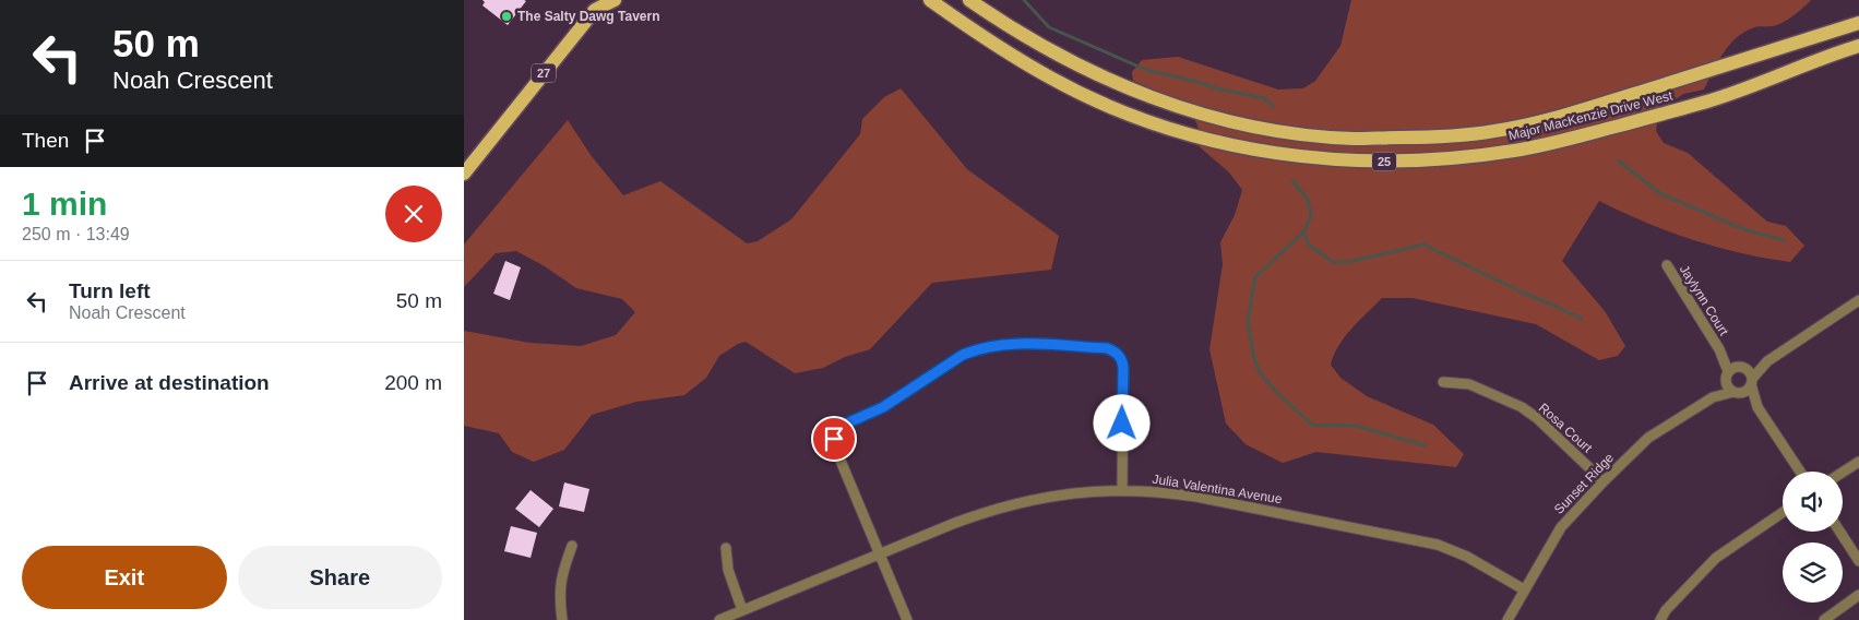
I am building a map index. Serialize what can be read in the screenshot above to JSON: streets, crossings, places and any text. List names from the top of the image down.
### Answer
{
  "streets": {
    "main road": ["27", "Major MacKenzie Drive West", "25"],
    "street": [
      "Jaylynn Court",
      "Rosa Court",
      "Sunset Ridge",
      "Julia Valentina Avenue"
    ]
  },
  "crossings": [
    ["Jaylynn Court", "Sunset Ridge"],
    ["Rosa Court", "Sunset Ridge"],
    ["Sunset Ridge", "Julia Valentina Avenue"]
  ],
  "places": ["The Salty Dawg Tavern"],
  "page": {
    "turn": ["50 m", "Noah Crescent"],
    "then": "Then",
    "heading": ["1 min", "250 m · 13:49"],
    "list": [
      {
        "name": "Turn left",
        "note": "Noah Crescent",
        "value": "50 m"
      },
      {
        "name": "Arrive at destination",
        "value": "200 m"
      }
    ],
    "buttons": ["Exit", "Share"]
  }
}
